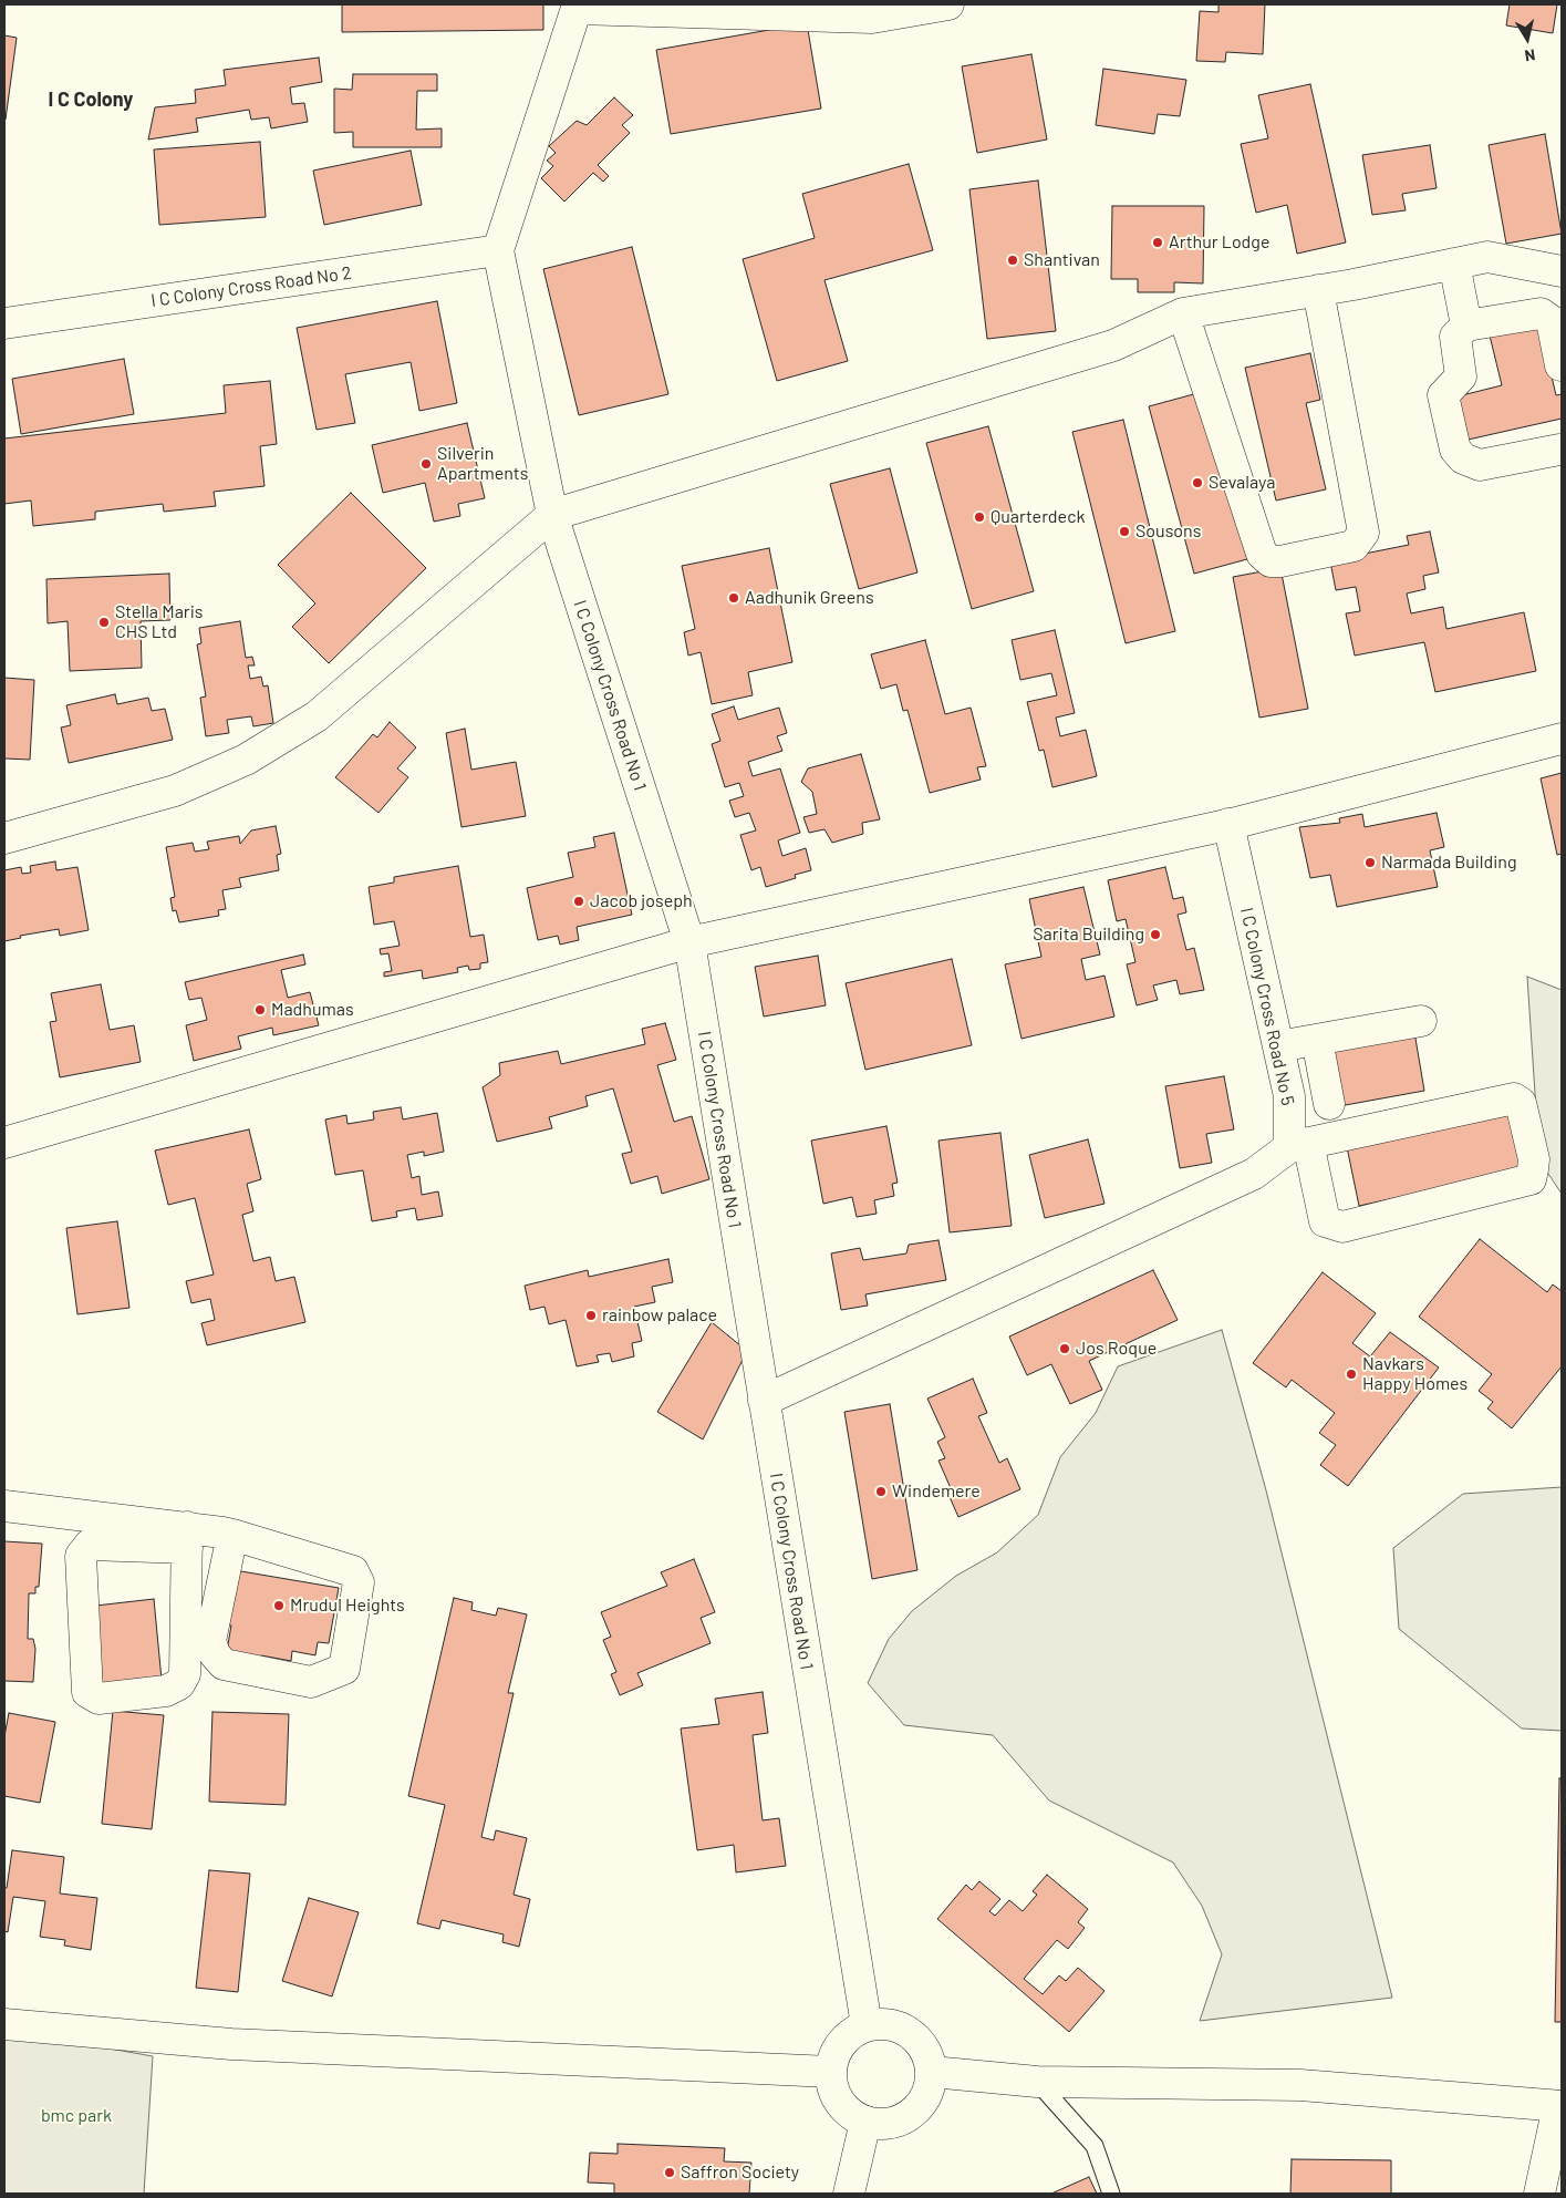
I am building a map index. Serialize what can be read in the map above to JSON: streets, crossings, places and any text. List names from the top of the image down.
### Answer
{
  "streets": {
    "street": ["I C Colony Cross Road No 2", "I C Colony Cross Road No 1", "I C Colony Cross Road No 5"]
  },
  "crossings": [
    ["I C Colony Cross Road No 2", "I C Colony Cross Road No 1"]
  ],
  "districts": ["I C Colony"],
  "parks": ["bmc park"],
  "places": [
    "Arthur Lodge",
    "Shantivan",
    "Silverin Apartments",
    "Sevalaya",
    "Quarterdeck",
    "Sousons",
    "Aadhunik Greens",
    "Stella Maris CHS Ltd",
    "Narmada Building",
    "Jacob joseph",
    "Sarita Building",
    "Madhumas",
    "rainbow palace",
    "Jos Roque",
    "Navkars Happy Homes",
    "Windemere",
    "Mrudul Heights",
    "Saffron Society"
  ],
  "north": "bottom"
}
